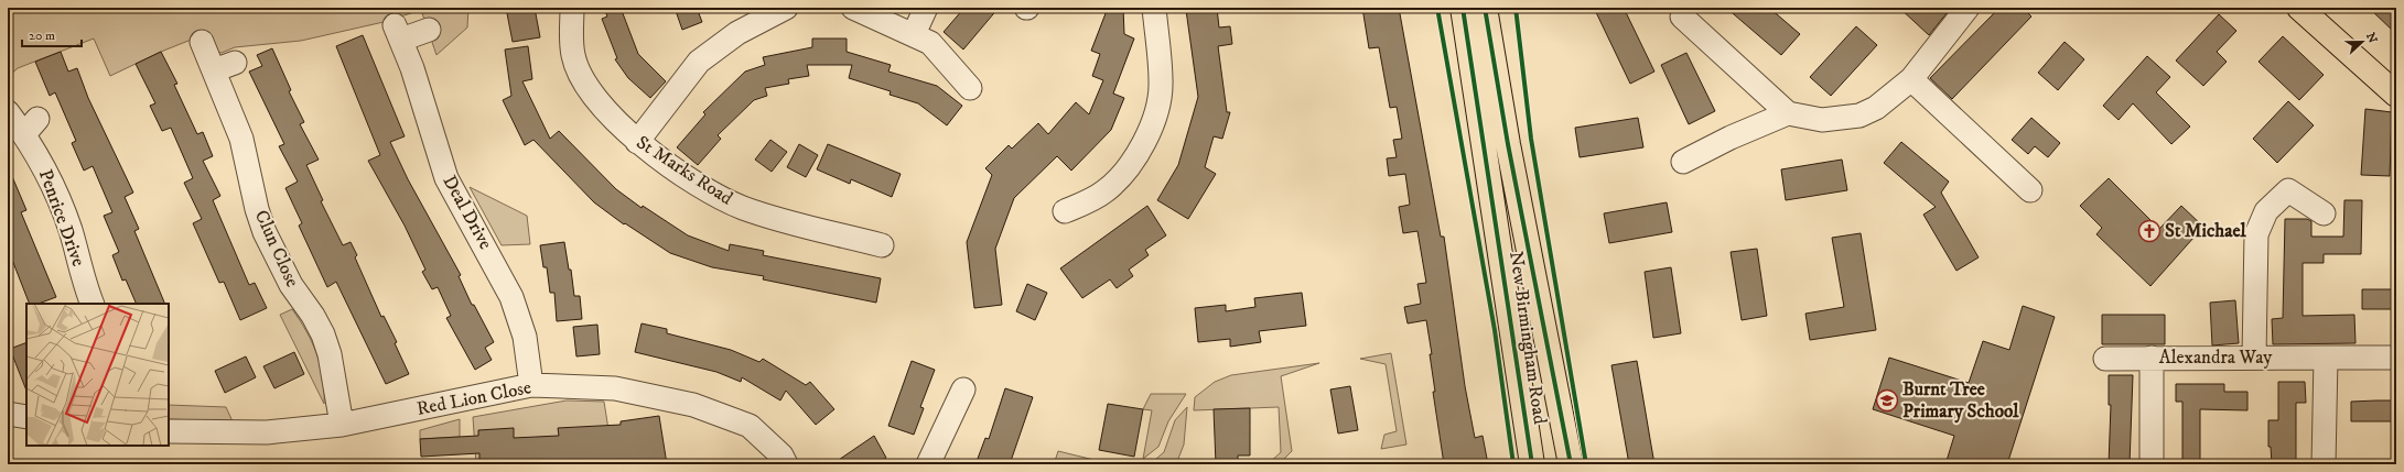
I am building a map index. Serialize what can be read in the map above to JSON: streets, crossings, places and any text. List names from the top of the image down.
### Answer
{
  "streets": {
    "main road": ["New Birmingham Road"],
    "street": [
      "St Marks Road",
      "Deal Drive",
      "Penrice Drive",
      "Clun Close",
      "Alexandra Way",
      "Red Lion Close"
    ]
  },
  "crossings": [
    ["Deal Drive", "Red Lion Close"],
    ["Clun Close", "Red Lion Close"]
  ],
  "places": {
    "church": ["St Michael"],
    "school or university": ["Burnt Tree Primary School"]
  },
  "scale_bar": "20 m",
  "north": "right"
}
